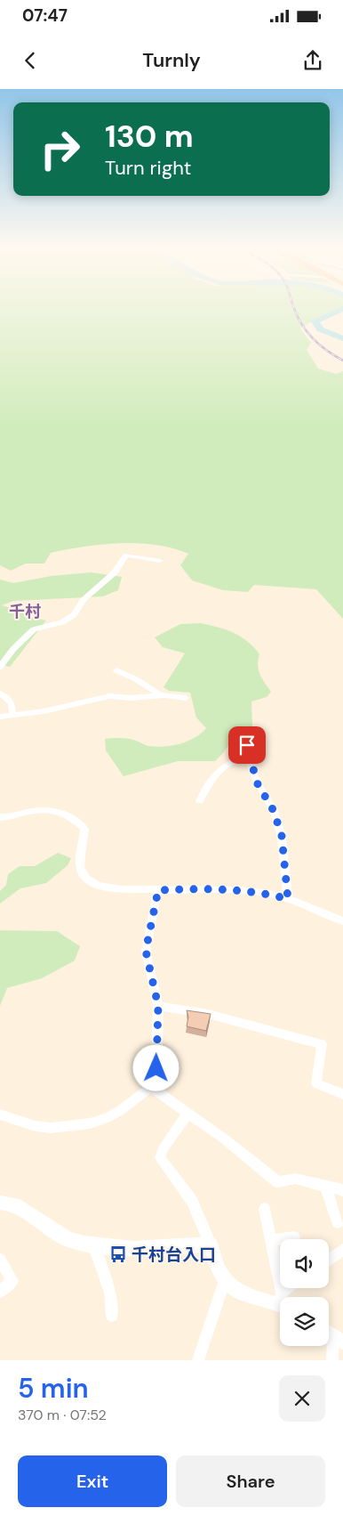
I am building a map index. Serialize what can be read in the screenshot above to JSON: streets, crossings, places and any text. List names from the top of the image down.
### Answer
{
  "districts": ["千村"],
  "places": {
    "bus stop": ["千村台入口"]
  },
  "page": {
    "status": "07:47",
    "header": "Turnly",
    "turn": ["130 m", "Turn right"],
    "heading": ["5 min", "370 m · 07:52"],
    "buttons": ["Exit", "Share"]
  }
}
